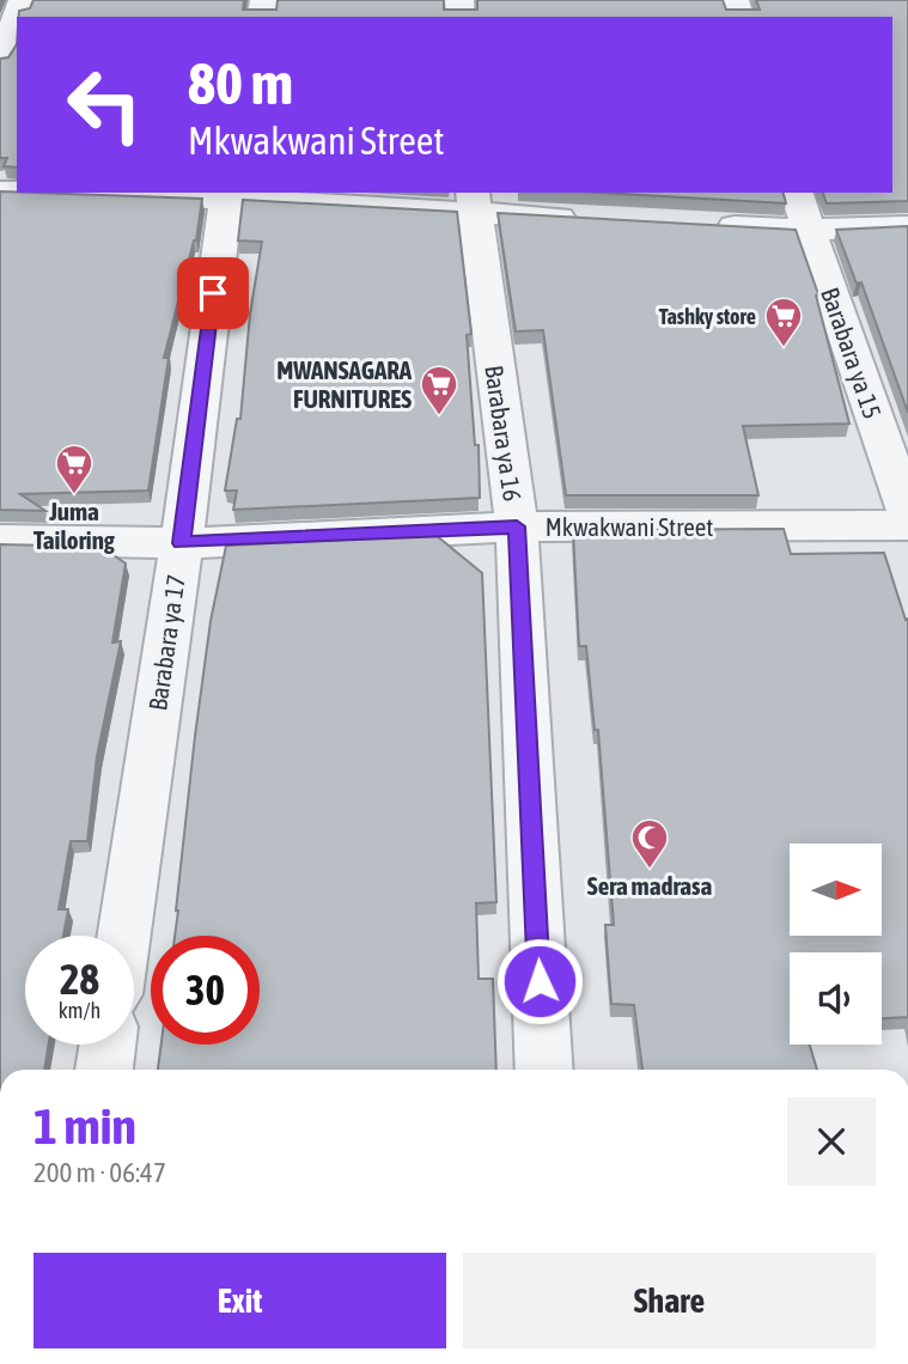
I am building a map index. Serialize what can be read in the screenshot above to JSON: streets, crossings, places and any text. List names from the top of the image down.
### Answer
{
  "streets": {
    "street": [
      "Barabara ya 15",
      "Barabara ya 16",
      "Mkwakwani Street",
      "Barabara ya 17"
    ]
  },
  "crossings": [
    ["Barabara ya 16", "Mkwakwani Street"],
    ["Mkwakwani Street", "Barabara ya 17"]
  ],
  "places": {
    "supermarket": ["Tashky store", "MWANSAGARA FURNITURES", "Juma Tailoring"],
    "mosque": ["Sera madrasa"]
  },
  "north": "right",
  "page": {
    "turn": ["80 m", "Mkwakwani Street"],
    "speed": "28 km/h",
    "limit": "30",
    "heading": ["1 min", "200 m · 06:47"],
    "buttons": ["Exit", "Share"]
  }
}
